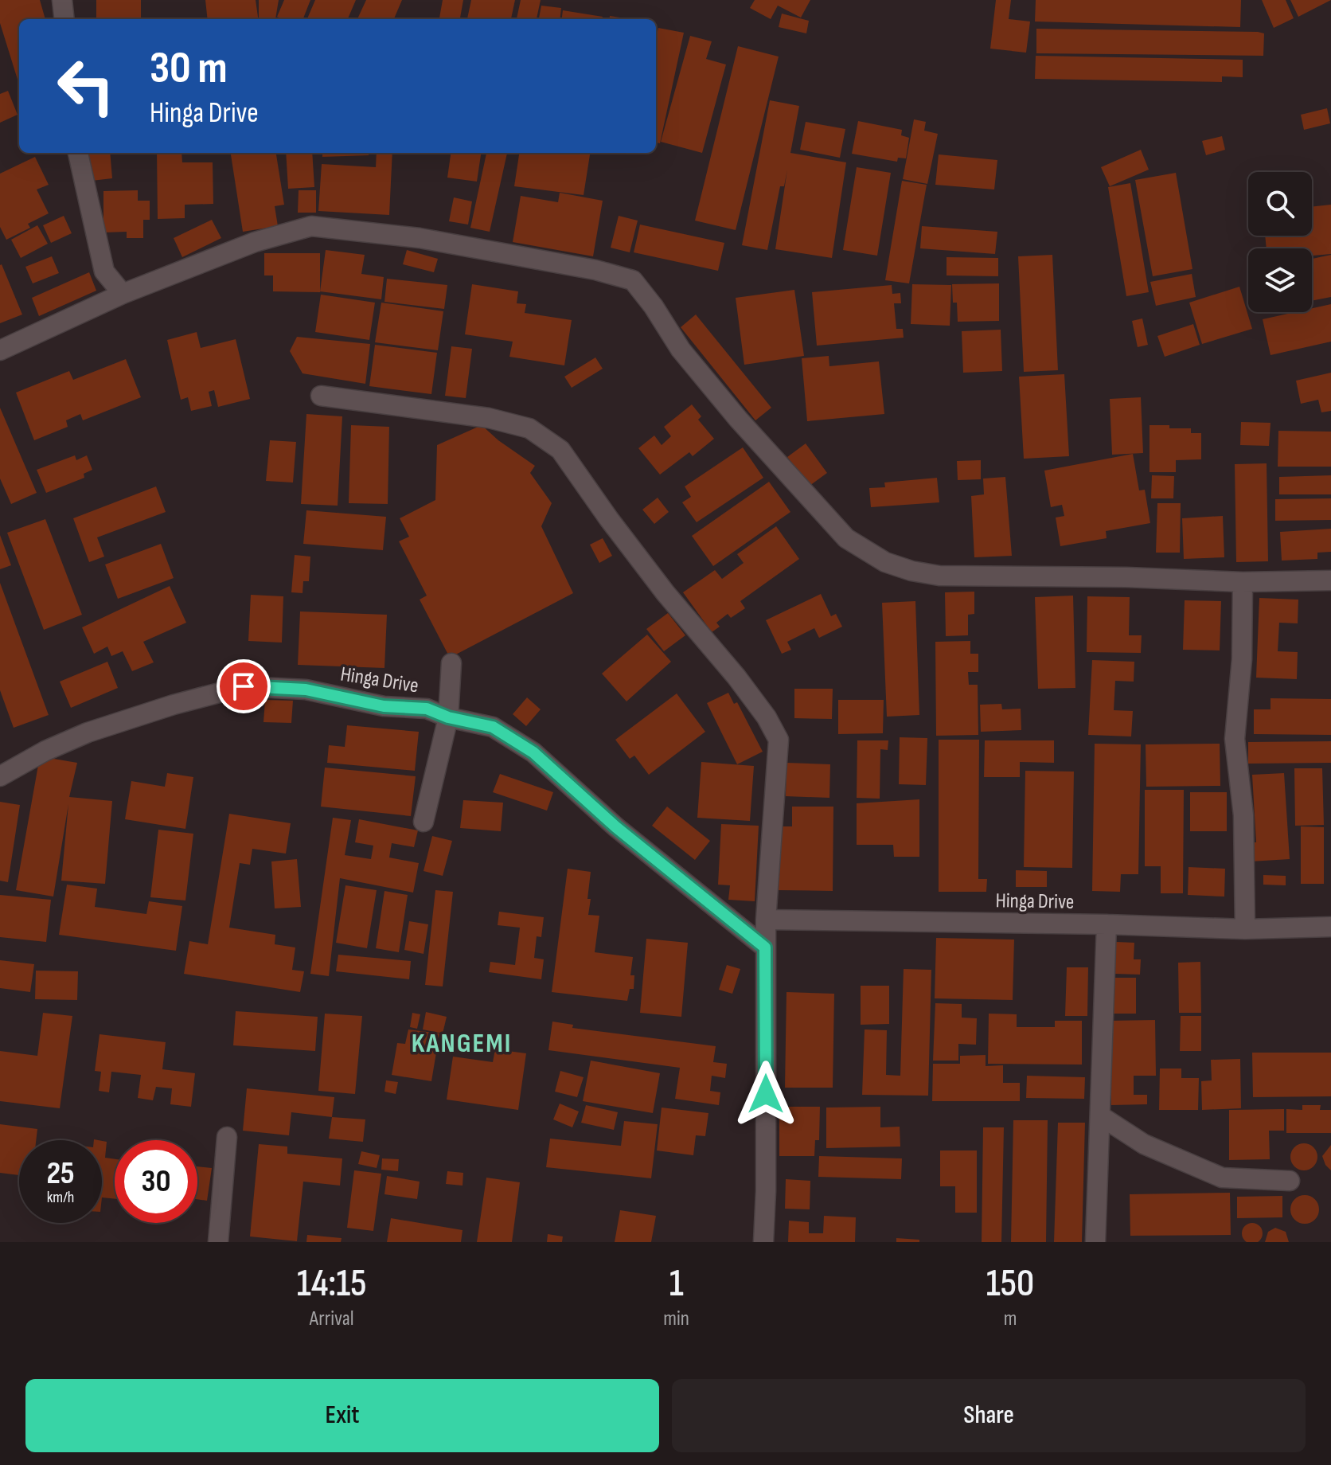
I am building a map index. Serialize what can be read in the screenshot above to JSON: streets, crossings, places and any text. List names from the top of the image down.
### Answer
{
  "streets": {
    "street": ["Hinga Drive"]
  },
  "districts": ["KANGEMI"],
  "page": {
    "turn": ["30 m", "Hinga Drive"],
    "speed": "25 km/h",
    "limit": "30",
    "eta": [
      "14:15",
      "Arrival",
      "1",
      "min",
      "150",
      "m"
    ],
    "buttons": ["Exit", "Share"]
  }
}
